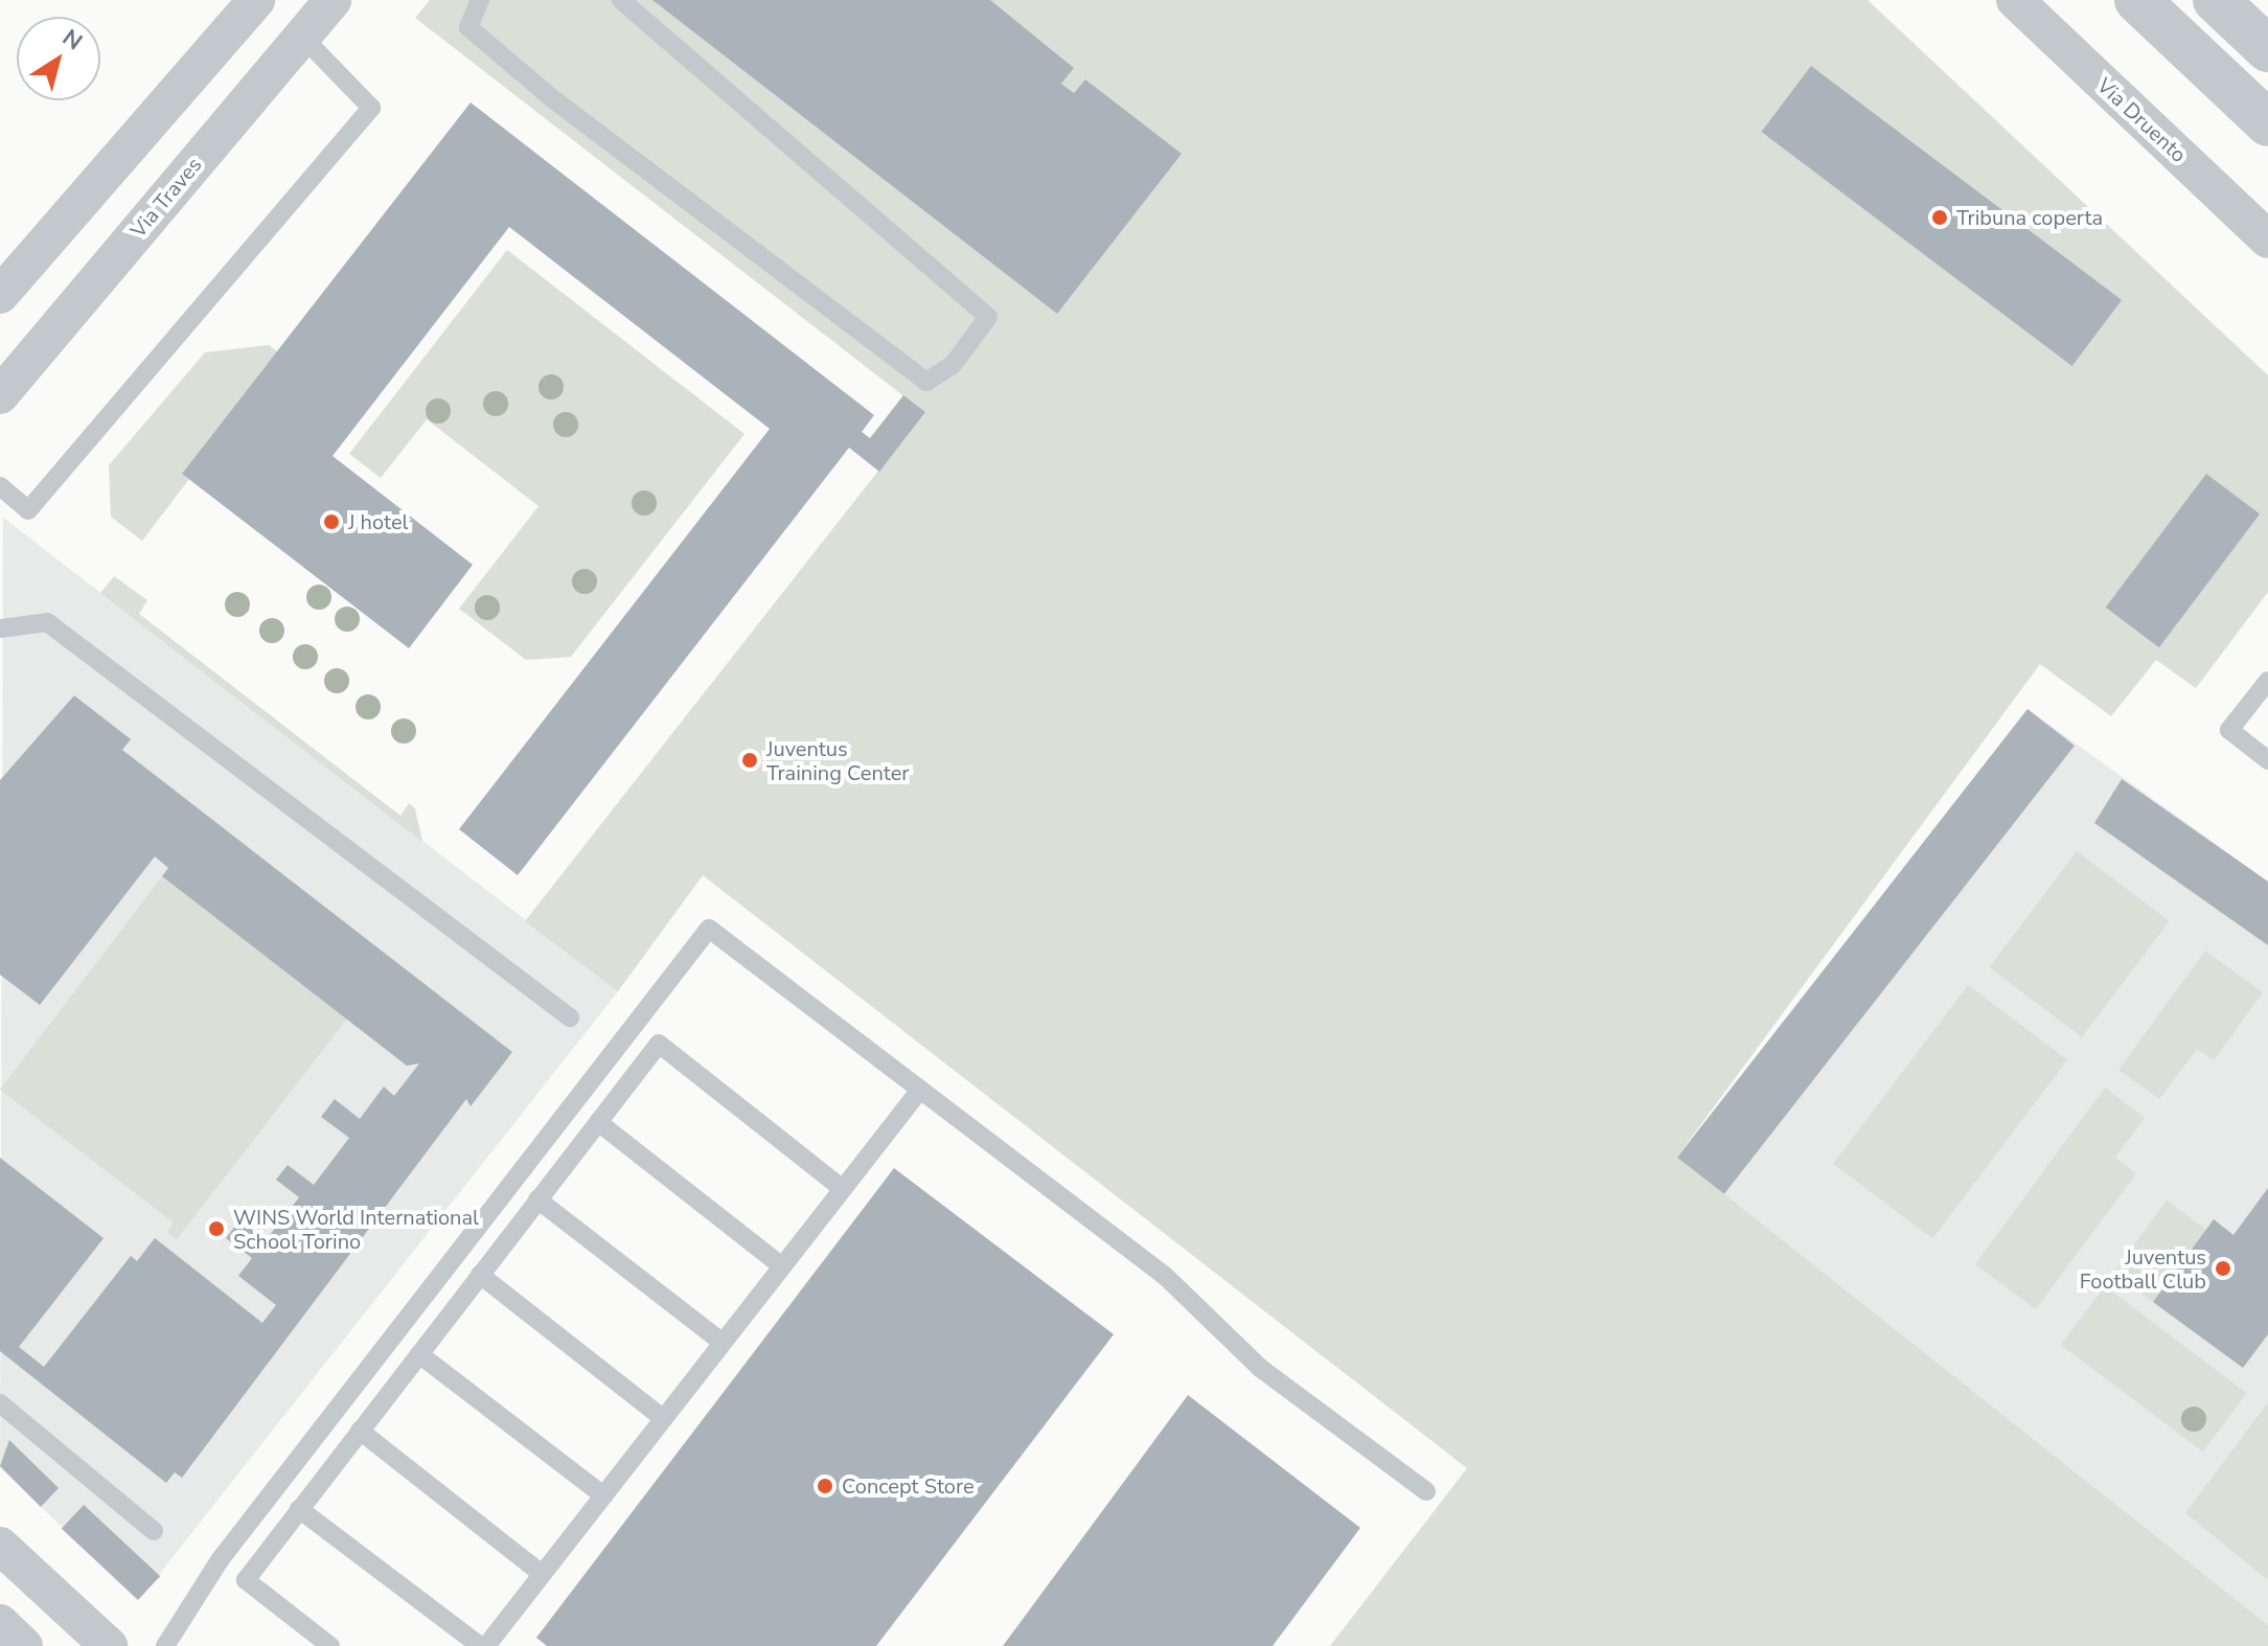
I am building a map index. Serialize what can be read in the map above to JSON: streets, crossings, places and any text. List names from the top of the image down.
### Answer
{
  "streets": {
    "street": ["Via Druento", "Via Traves"]
  },
  "places": [
    "Tribuna coperta",
    "J hotel",
    "Juventus Training Center",
    "WINS World International School Torino",
    "Juventus Football Club",
    "Concept Store"
  ],
  "north": "top right"
}
